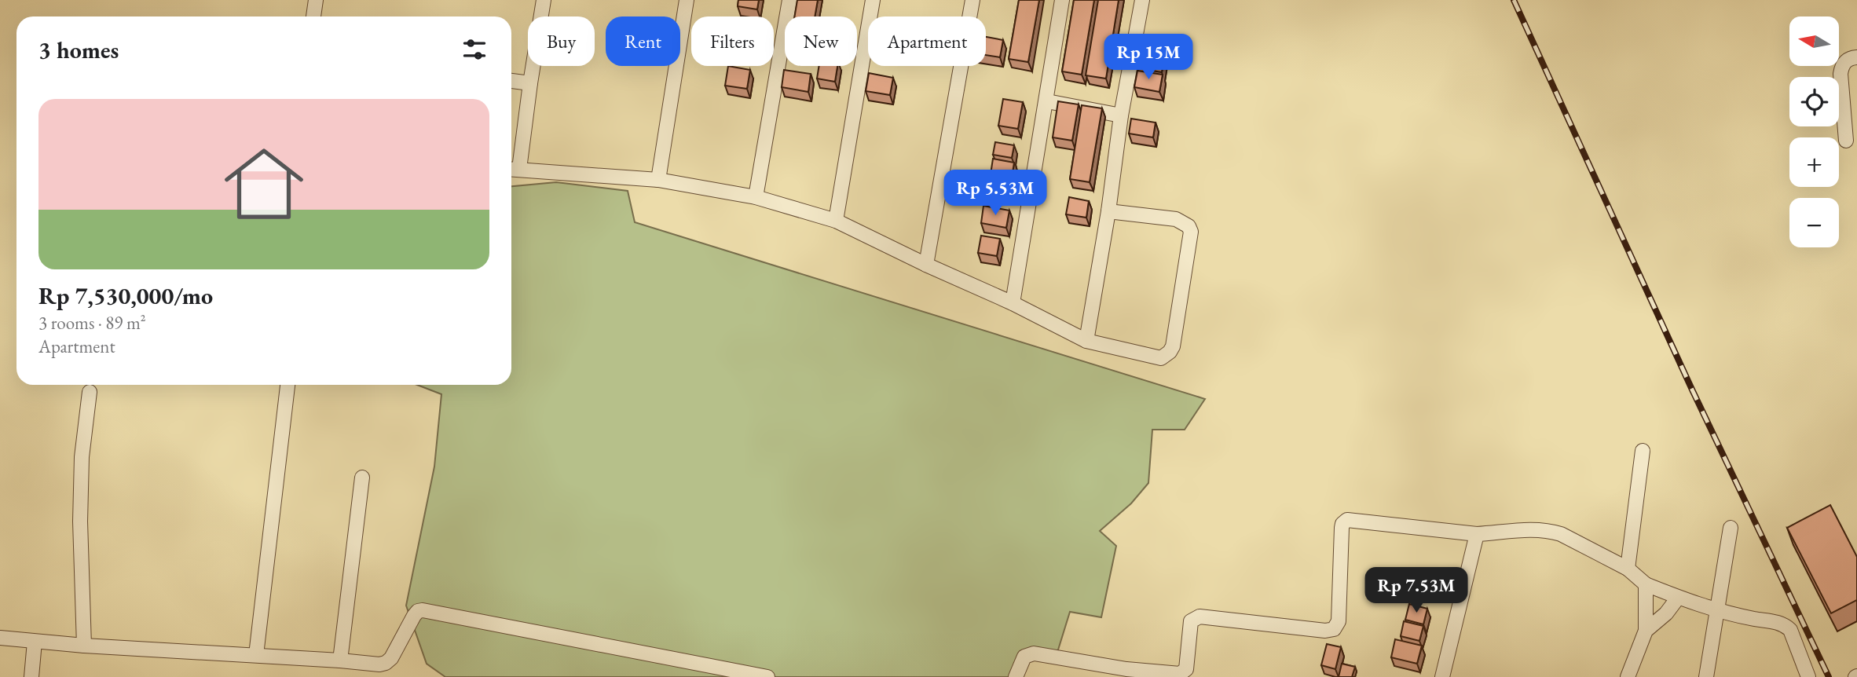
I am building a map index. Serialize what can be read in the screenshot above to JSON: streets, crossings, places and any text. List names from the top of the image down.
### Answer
{
  "north": "left",
  "page": {
    "map_buttons": ["+", "−"],
    "chip": [
      "Buy",
      "Rent",
      "Filters",
      "New",
      "Apartment"
    ],
    "heading": "3 homes",
    "price": ["Rp 15M", "Rp 5.53M", "Rp 7.53M"],
    "list": [
      {
        "name": "Rp 7,530,000/mo",
        "note": "3 rooms · 89 m² · Apartment"
      }
    ]
  }
}
